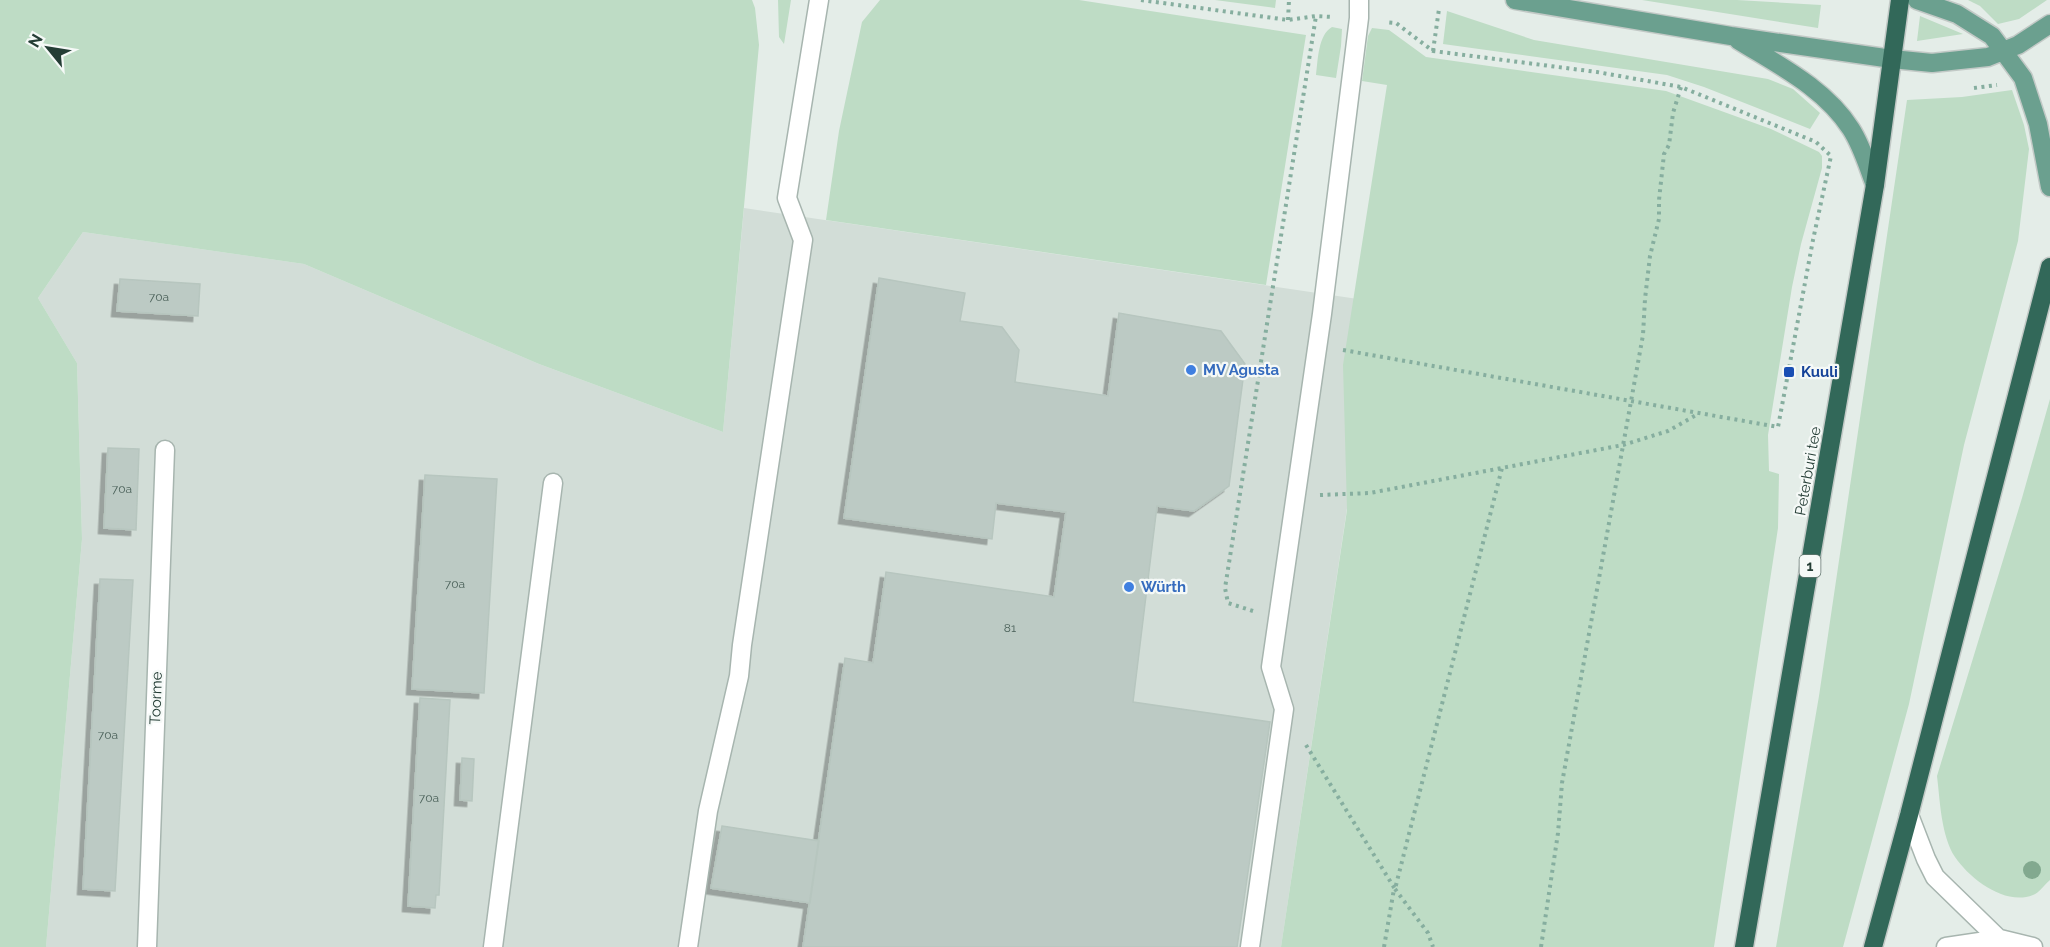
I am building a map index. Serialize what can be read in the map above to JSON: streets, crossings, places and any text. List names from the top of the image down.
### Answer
{
  "streets": {
    "highway": ["Peterburi tee", "1"],
    "lane": ["Toorme"]
  },
  "places": {
    "other": ["MV Agusta", "Würth"],
    "transit": ["Kuuli"]
  },
  "house_numbers": [
    "70a",
    "70a",
    "70a",
    "81",
    "70a",
    "70a"
  ],
  "north": "top left"
}
